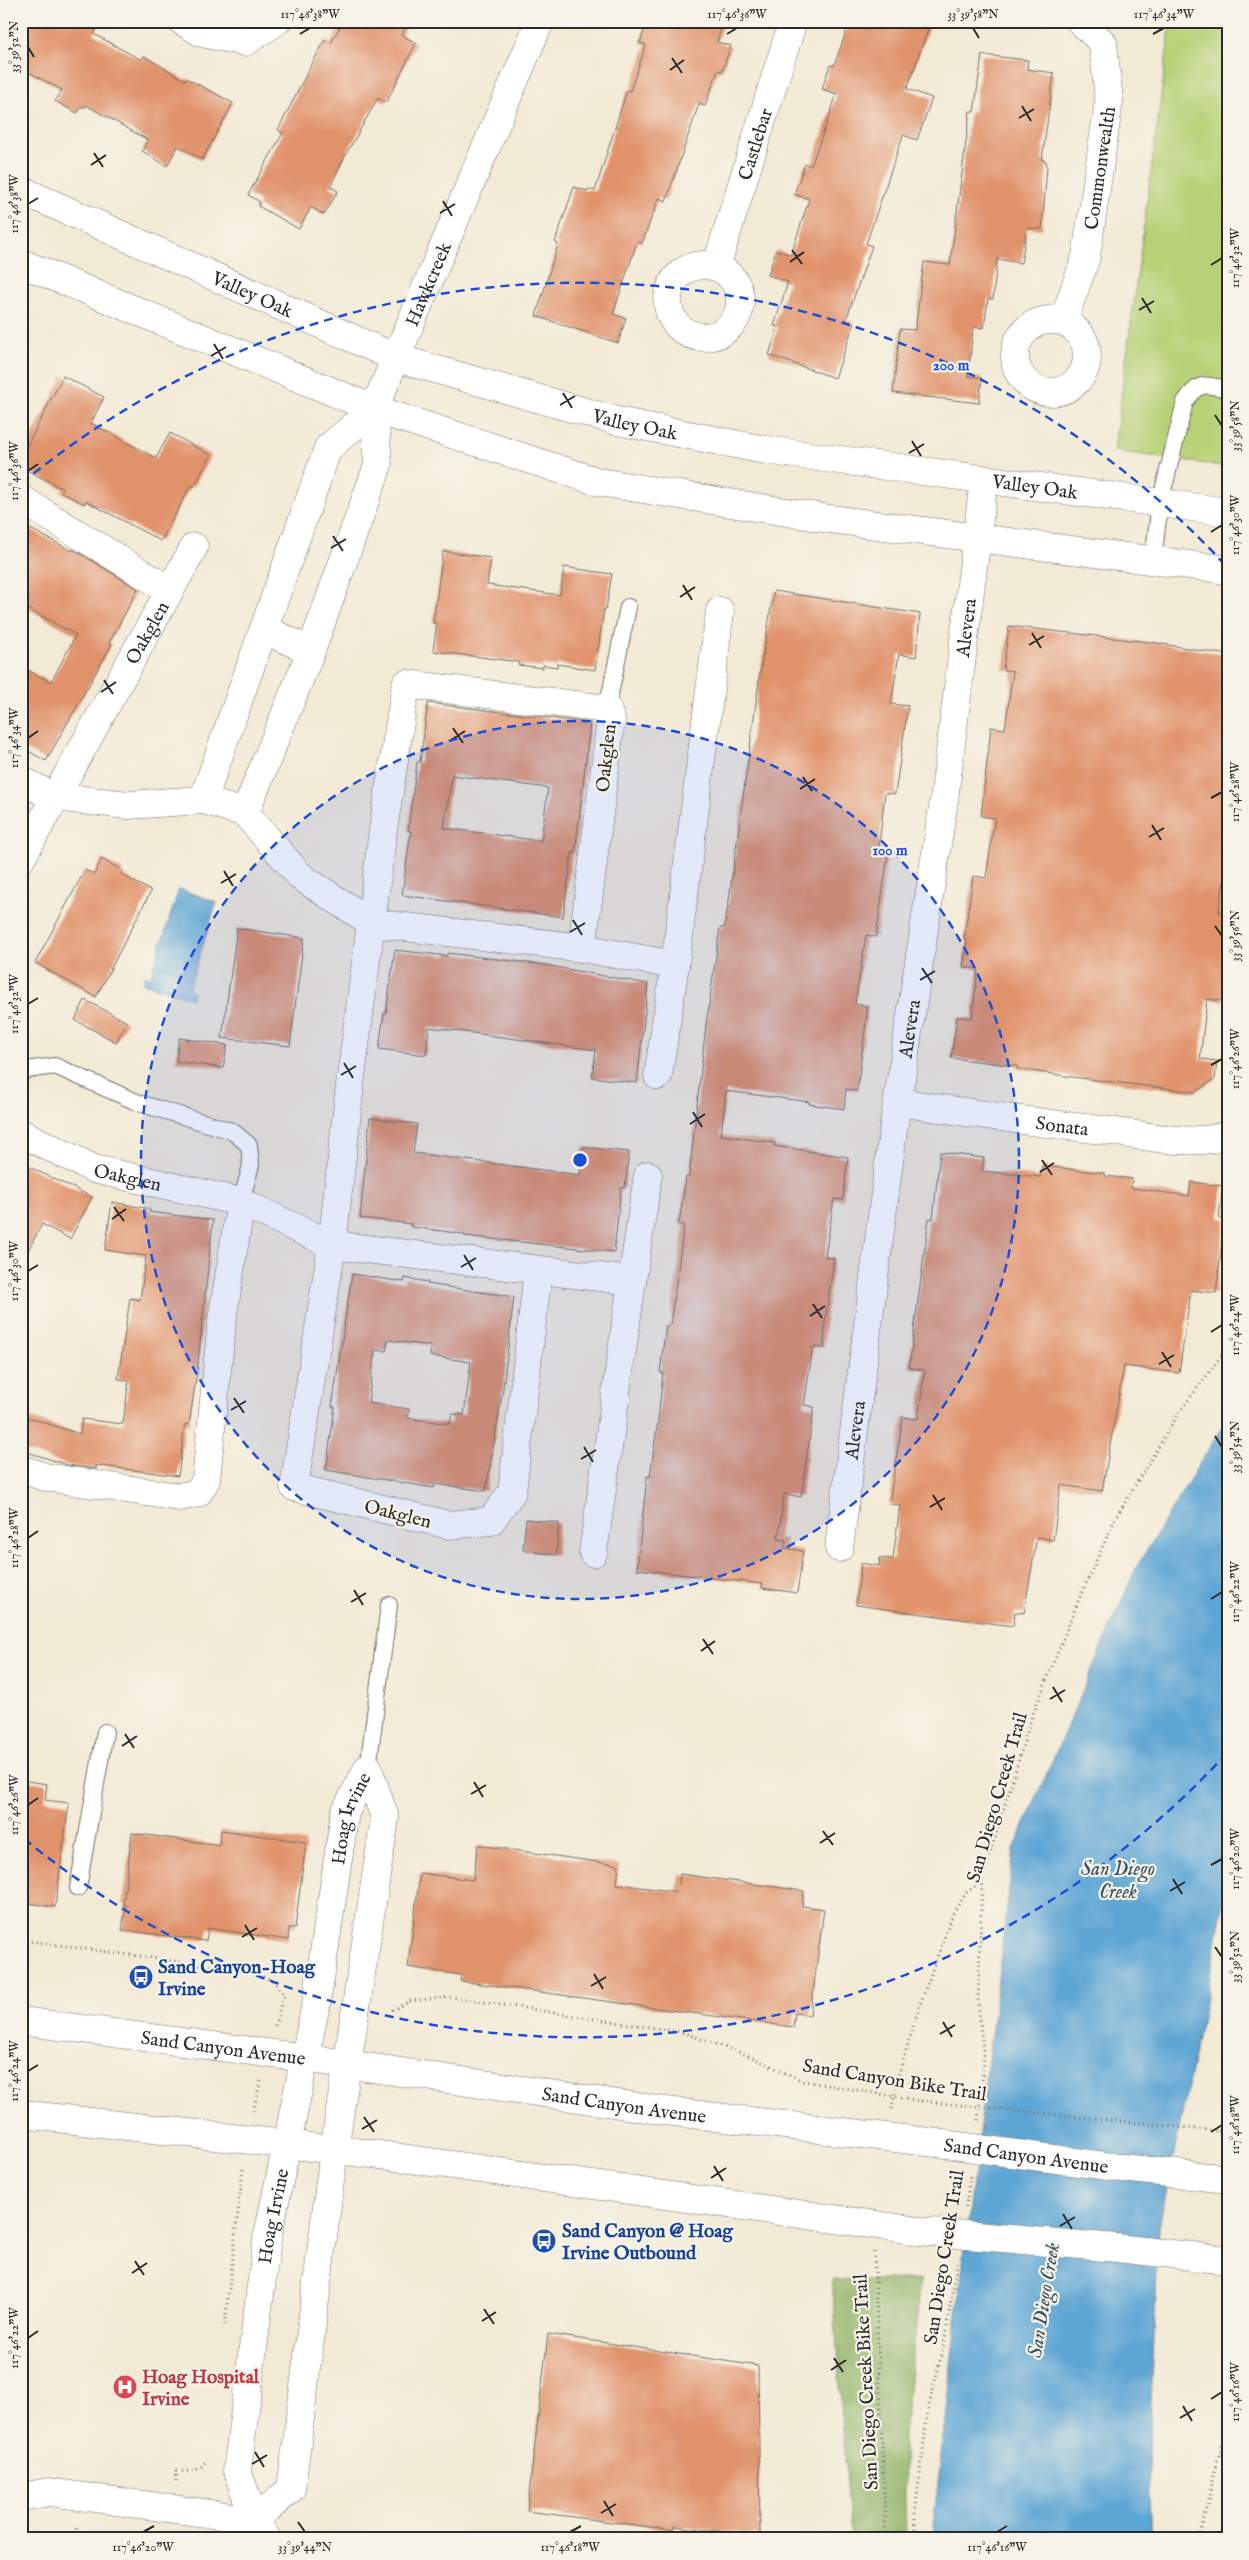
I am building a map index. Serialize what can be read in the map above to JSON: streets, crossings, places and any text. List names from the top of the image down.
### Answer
{
  "streets": {
    "street": [
      "Castlebar",
      "Commonwealth",
      "Hawkcreek",
      "Valley Oak",
      "Alevera",
      "Oakglen",
      "Sonata",
      "Hoag Irvine",
      "Sand Canyon Avenue"
    ],
    "path": ["San Diego Creek Trail", "Sand Canyon Bike Trail", "San Diego Creek Bike Trail"]
  },
  "crossings": [
    ["Hawkcreek", "Valley Oak"],
    ["Valley Oak", "Alevera"],
    ["Alevera", "Sonata"],
    ["Hoag Irvine", "Sand Canyon Avenue"]
  ],
  "water": ["San Diego Creek"],
  "places": {
    "bus stop": ["Sand Canyon-Hoag Irvine", "Sand Canyon @ Hoag Irvine Outbound"],
    "hospital": ["Hoag Hospital Irvine"]
  },
  "coordinates": [
    "117°46'38\"W",
    "117°46'36\"W",
    "33°39'58\"N",
    "117°46'34\"W",
    "33°39'52\"N",
    "117°46'32\"W",
    "117°46'30\"W",
    "117°46'28\"W",
    "33°39'56\"N",
    "117°46'26\"W",
    "117°46'24\"W",
    "33°39'54\"N",
    "117°46'22\"W",
    "117°46'20\"W",
    "117°46'18\"W",
    "117°46'16\"W",
    "33°39'44\"N"
  ],
  "rings": ["200 m", "100 m"]
}
